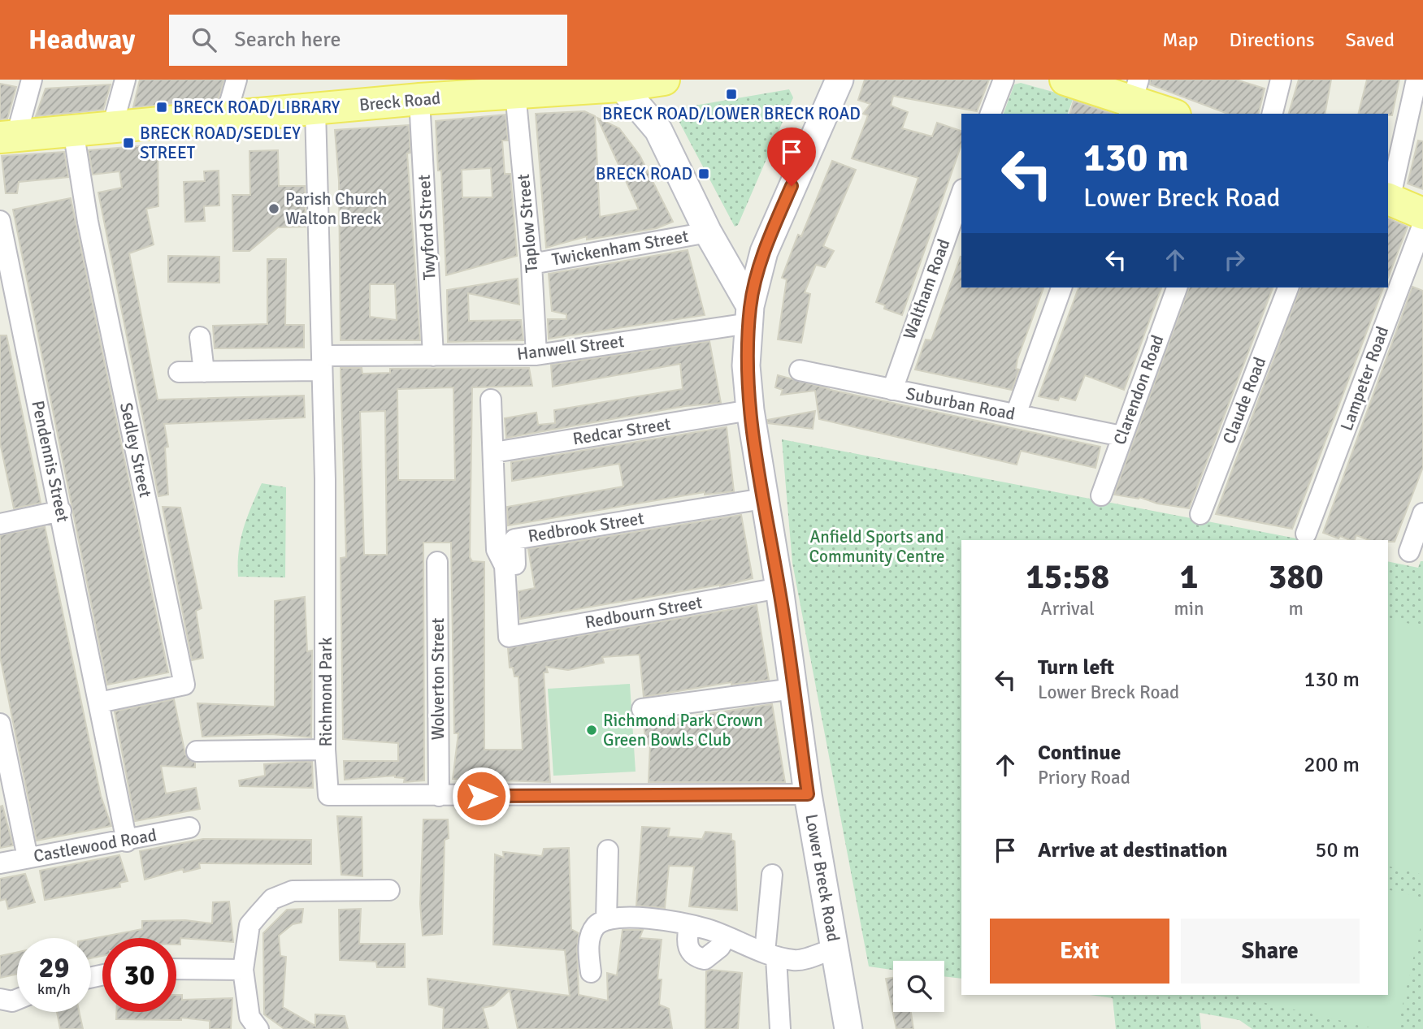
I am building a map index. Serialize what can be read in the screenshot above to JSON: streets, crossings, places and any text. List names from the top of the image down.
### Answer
{
  "streets": {
    "main road": ["Breck Road"],
    "street": [
      "Taplow Street",
      "Twyford Street",
      "Twickenham Street",
      "Waltham Road",
      "Hanwell Street",
      "Lampeter Road",
      "Clarendon Road",
      "Claude Road",
      "Suburban Road",
      "Redcar Street",
      "Sedley Street",
      "Pendennis Street",
      "Redbrook Street",
      "Redbourn Street",
      "Wolverton Street",
      "Richmond Park",
      "Castlewood Road",
      "Lower Breck Road"
    ]
  },
  "crossings": [
    ["Breck Road", "Taplow Street"],
    ["Breck Road", "Twyford Street"],
    ["Breck Road", "Sedley Street"],
    ["Breck Road", "Richmond Park"],
    ["Taplow Street", "Twickenham Street"],
    ["Taplow Street", "Hanwell Street"],
    ["Twyford Street", "Hanwell Street"],
    ["Waltham Road", "Suburban Road"],
    ["Hanwell Street", "Richmond Park"],
    ["Hanwell Street", "Lower Breck Road"],
    ["Clarendon Road", "Suburban Road"],
    ["Redcar Street", "Lower Breck Road"],
    ["Sedley Street", "Pendennis Street"],
    ["Pendennis Street", "Castlewood Road"],
    ["Redbrook Street", "Redbourn Street"],
    ["Redbrook Street", "Lower Breck Road"],
    ["Redbourn Street", "Lower Breck Road"],
    ["Wolverton Street", "Richmond Park"],
    ["Richmond Park", "Lower Breck Road"]
  ],
  "parks": ["Anfield Sports and Community Centre"],
  "places": {
    "transit": [
      "BRECK ROAD/LOWER BRECK ROAD",
      "BRECK ROAD/LIBRARY",
      "BRECK ROAD/SEDLEY STREET",
      "BRECK ROAD"
    ],
    "other": ["Parish Church Walton Breck", "Richmond Park Crown Green Bowls Club"]
  },
  "page": {
    "header": "Headway",
    "search": "Search here",
    "nav": ["Map", "Directions", "Saved"],
    "turn": ["130 m", "Lower Breck Road"],
    "eta": [
      "15:58",
      "Arrival",
      "1",
      "min",
      "380",
      "m"
    ],
    "list": [
      {
        "name": "Turn left",
        "note": "Lower Breck Road",
        "value": "130 m"
      },
      {
        "name": "Continue",
        "note": "Priory Road",
        "value": "200 m"
      },
      {
        "name": "Arrive at destination",
        "value": "50 m"
      }
    ],
    "buttons": ["Exit", "Share"],
    "speed": "29 km/h",
    "limit": "30"
  }
}
